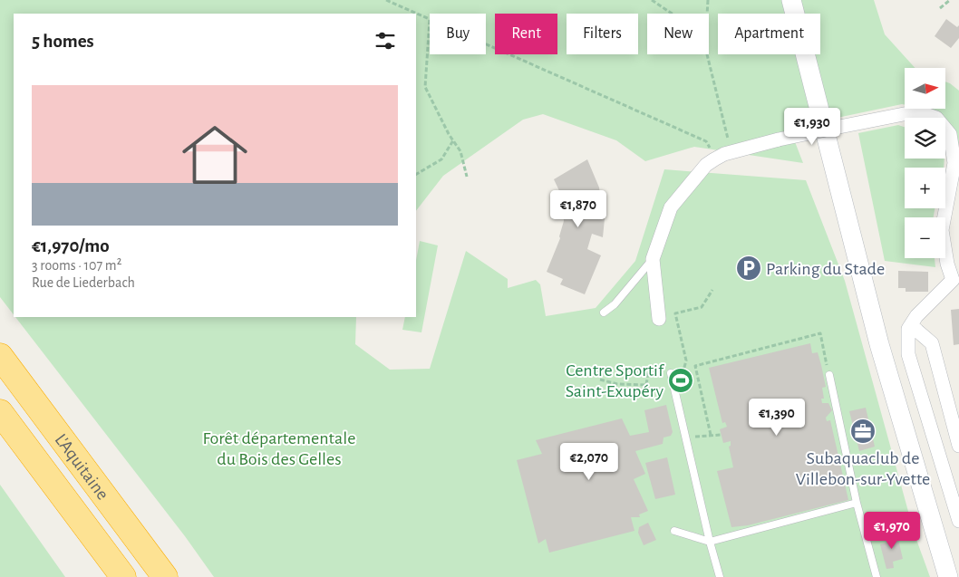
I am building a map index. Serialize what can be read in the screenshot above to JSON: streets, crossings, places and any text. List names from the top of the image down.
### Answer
{
  "streets": {
    "highway": ["L'Aquitaine"]
  },
  "parks": ["Forêt départementale du Bois des Gelles"],
  "places": {
    "parking": ["Parking du Stade"],
    "sports": ["Centre Sportif Saint-Exupéry"],
    "office": ["Subaquaclub de Villebon-sur-Yvette"]
  },
  "north": "right",
  "page": {
    "chip": [
      "Buy",
      "Rent",
      "Filters",
      "New",
      "Apartment"
    ],
    "heading": "5 homes",
    "map_buttons": ["+", "−"],
    "list": [
      {
        "name": "€1,970/mo",
        "note": "3 rooms · 107 m² · Rue de Liederbach"
      }
    ],
    "price": [
      "€1,930",
      "€1,870",
      "€1,390",
      "€2,070",
      "€1,970"
    ]
  }
}
